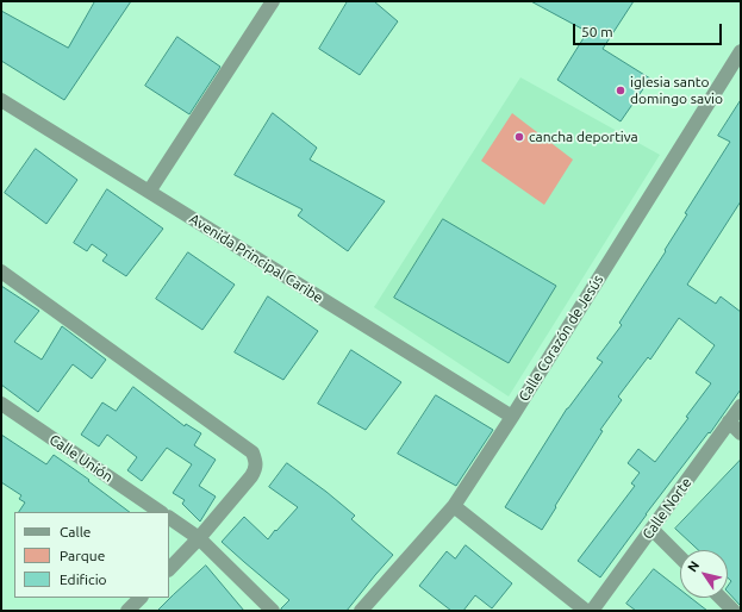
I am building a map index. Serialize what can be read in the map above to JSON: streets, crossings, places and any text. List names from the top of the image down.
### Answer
{
  "streets": {
    "street": [
      "Avenida Principal Caribe",
      "Calle Corazón de Jesús",
      "Calle Unión",
      "Calle Norte"
    ]
  },
  "crossings": [
    ["Avenida Principal Caribe", "Calle Corazón de Jesús"]
  ],
  "places": ["iglesia santo domingo savio", "cancha deportiva"],
  "legend": ["Calle", "Parque", "Edificio"],
  "scale_bar": "50 m",
  "north": "top left"
}
